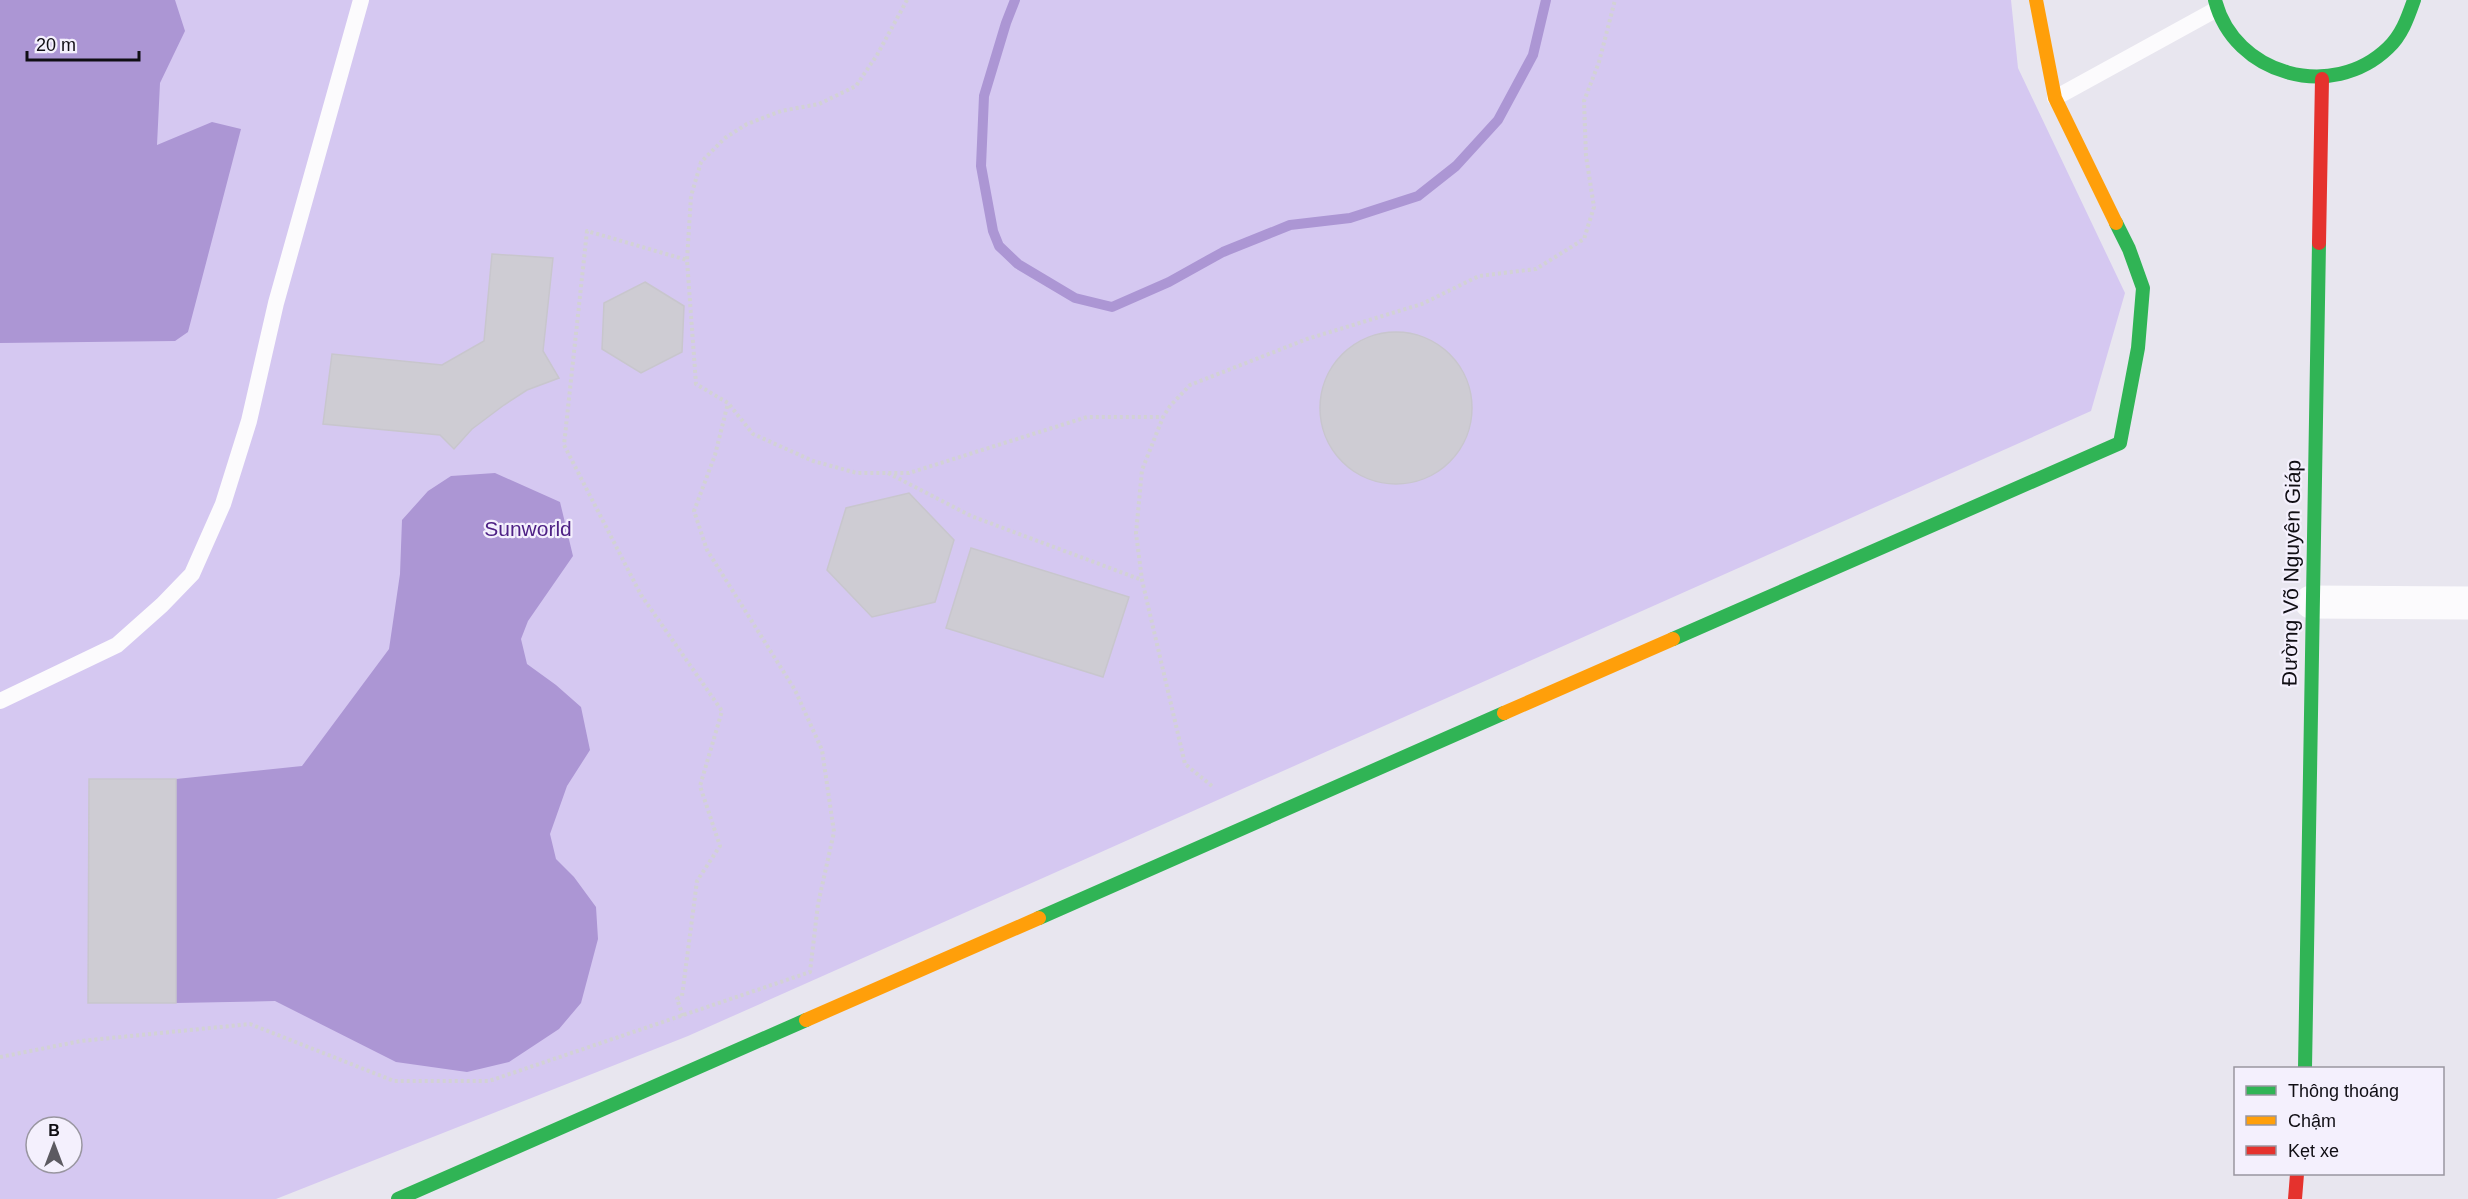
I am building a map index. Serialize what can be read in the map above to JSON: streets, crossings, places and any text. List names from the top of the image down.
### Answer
{
  "streets": {
    "street": ["Đường Võ Nguyên Giáp"]
  },
  "parks": ["Sunworld"],
  "legend": ["Thông thoáng", "Chậm", "Kẹt xe"],
  "scale_bar": "20 m",
  "north": "top"
}
